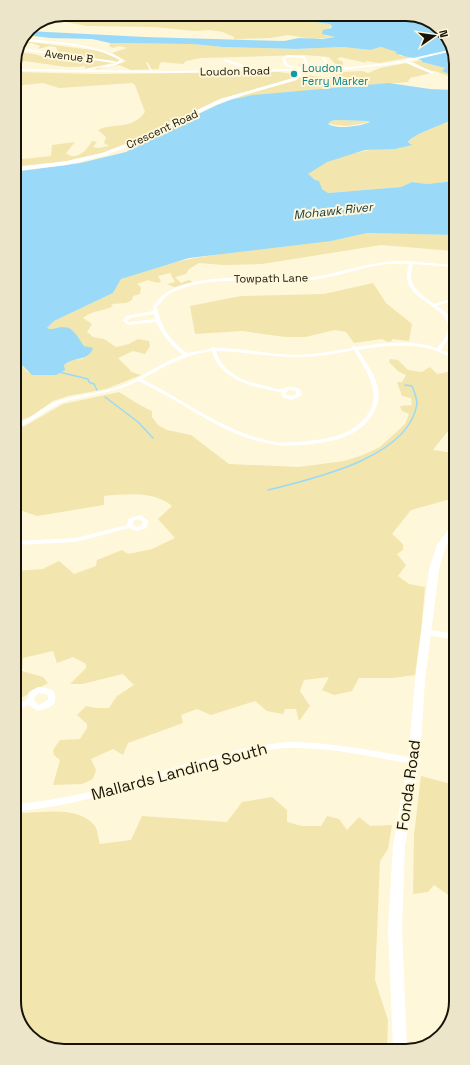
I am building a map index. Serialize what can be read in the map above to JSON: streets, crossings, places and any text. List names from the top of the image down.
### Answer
{
  "streets": {
    "main road": ["Loudon Road"],
    "street": [
      "Avenue B",
      "Crescent Road",
      "Towpath Lane",
      "Mallards Landing South",
      "Fonda Road"
    ]
  },
  "crossings": [
    ["Loudon Road", "Crescent Road"],
    ["Mallards Landing South", "Fonda Road"]
  ],
  "water": ["Mohawk River"],
  "places": ["Loudon Ferry Marker"],
  "north": "right"
}
